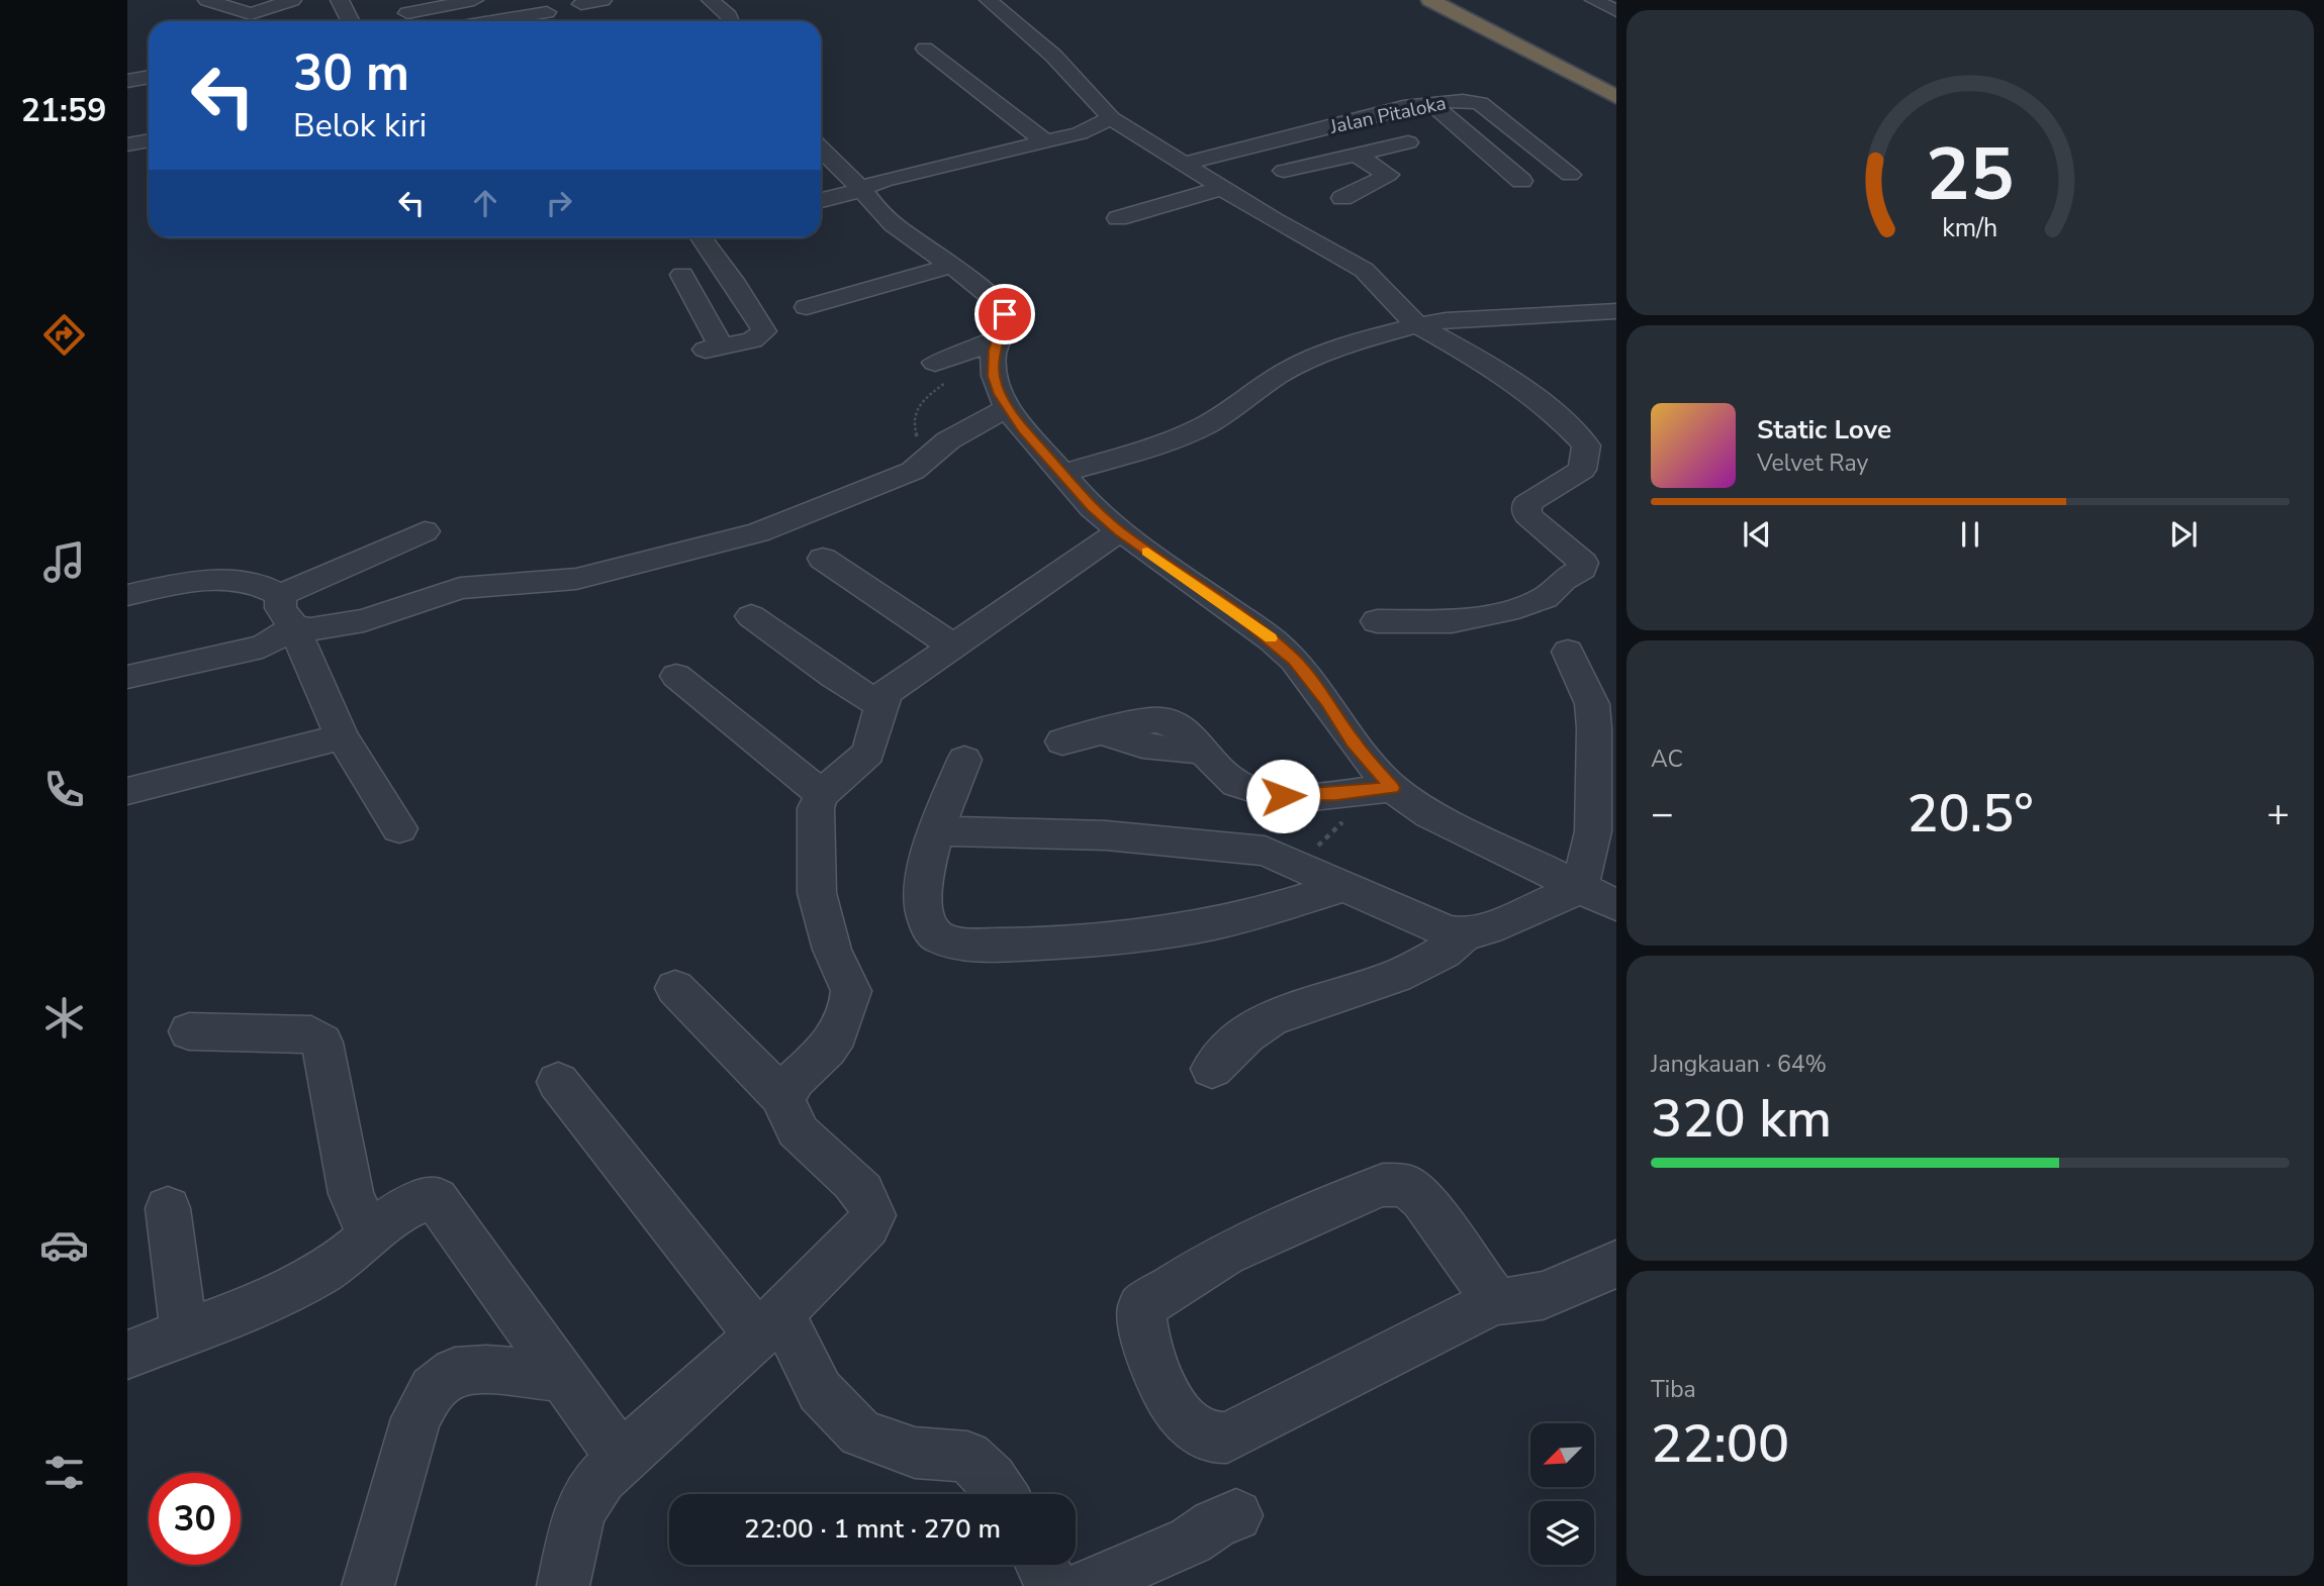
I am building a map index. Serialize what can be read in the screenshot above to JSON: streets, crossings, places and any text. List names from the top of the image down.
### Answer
{
  "streets": {
    "street": ["Jalan Pitaloka"]
  },
  "north": "bottom left",
  "page": {
    "tabs": "21:59",
    "turn": ["30 m", "Belok kiri"],
    "song": ["Static Love", "Velvet Ray"],
    "tile": [
      "AC",
      ["Jangkauan · 64%", "320 km"],
      ["Tiba", "22:00"]
    ],
    "heat": ["−", "20.5°", "+"],
    "limit": "30",
    "trip": "22:00 · 1 mnt · 270 m",
    "gauge": ["25", "km/h"]
  }
}
